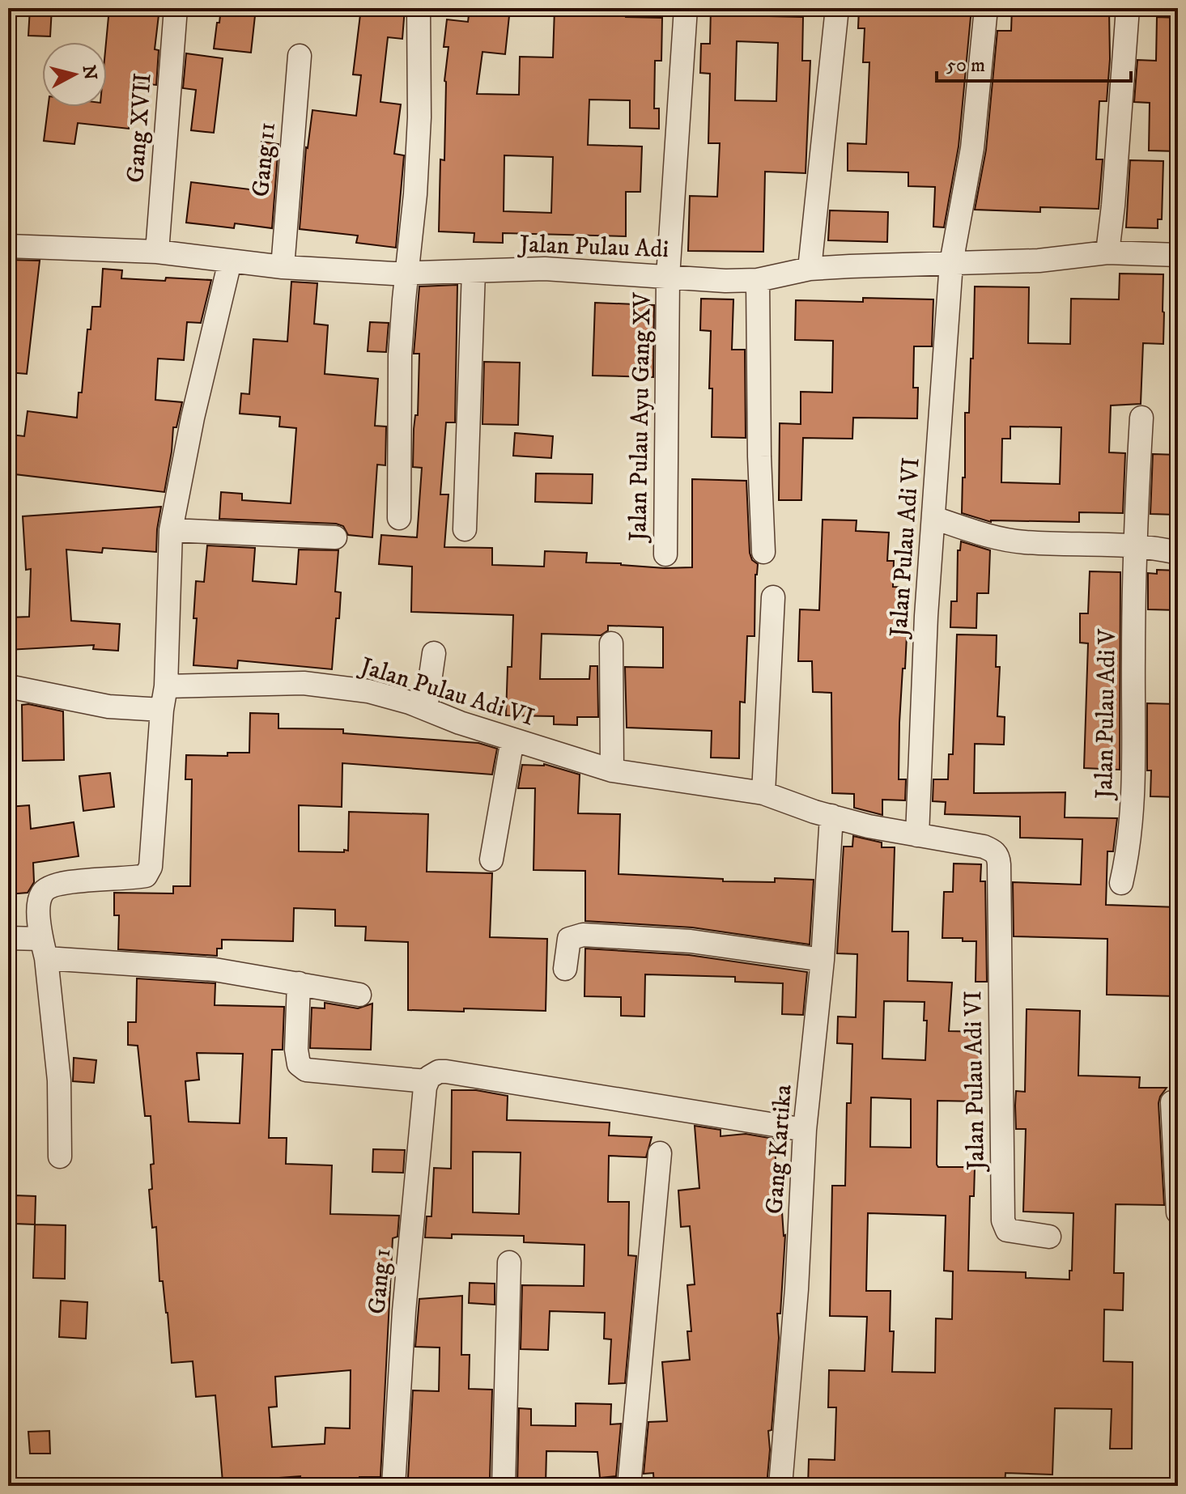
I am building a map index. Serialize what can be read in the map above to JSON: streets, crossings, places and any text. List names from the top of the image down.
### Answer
{
  "streets": {
    "street": [
      "Gang XVII",
      "Gang 11",
      "Jalan Pulau Adi",
      "Jalan Pulau Ayu Gang XV",
      "Jalan Pulau Adi VI",
      "Jalan Pulau Adi V",
      "Gang Kartika",
      "Gang 1"
    ]
  },
  "crossings": [
    ["Gang XVII", "Jalan Pulau Adi"],
    ["Gang 11", "Jalan Pulau Adi"],
    ["Jalan Pulau Adi", "Jalan Pulau Ayu Gang XV"],
    ["Jalan Pulau Adi", "Jalan Pulau Adi VI"],
    ["Jalan Pulau Adi VI", "Gang Kartika"]
  ],
  "scale_bar": "50 m",
  "north": "right"
}
